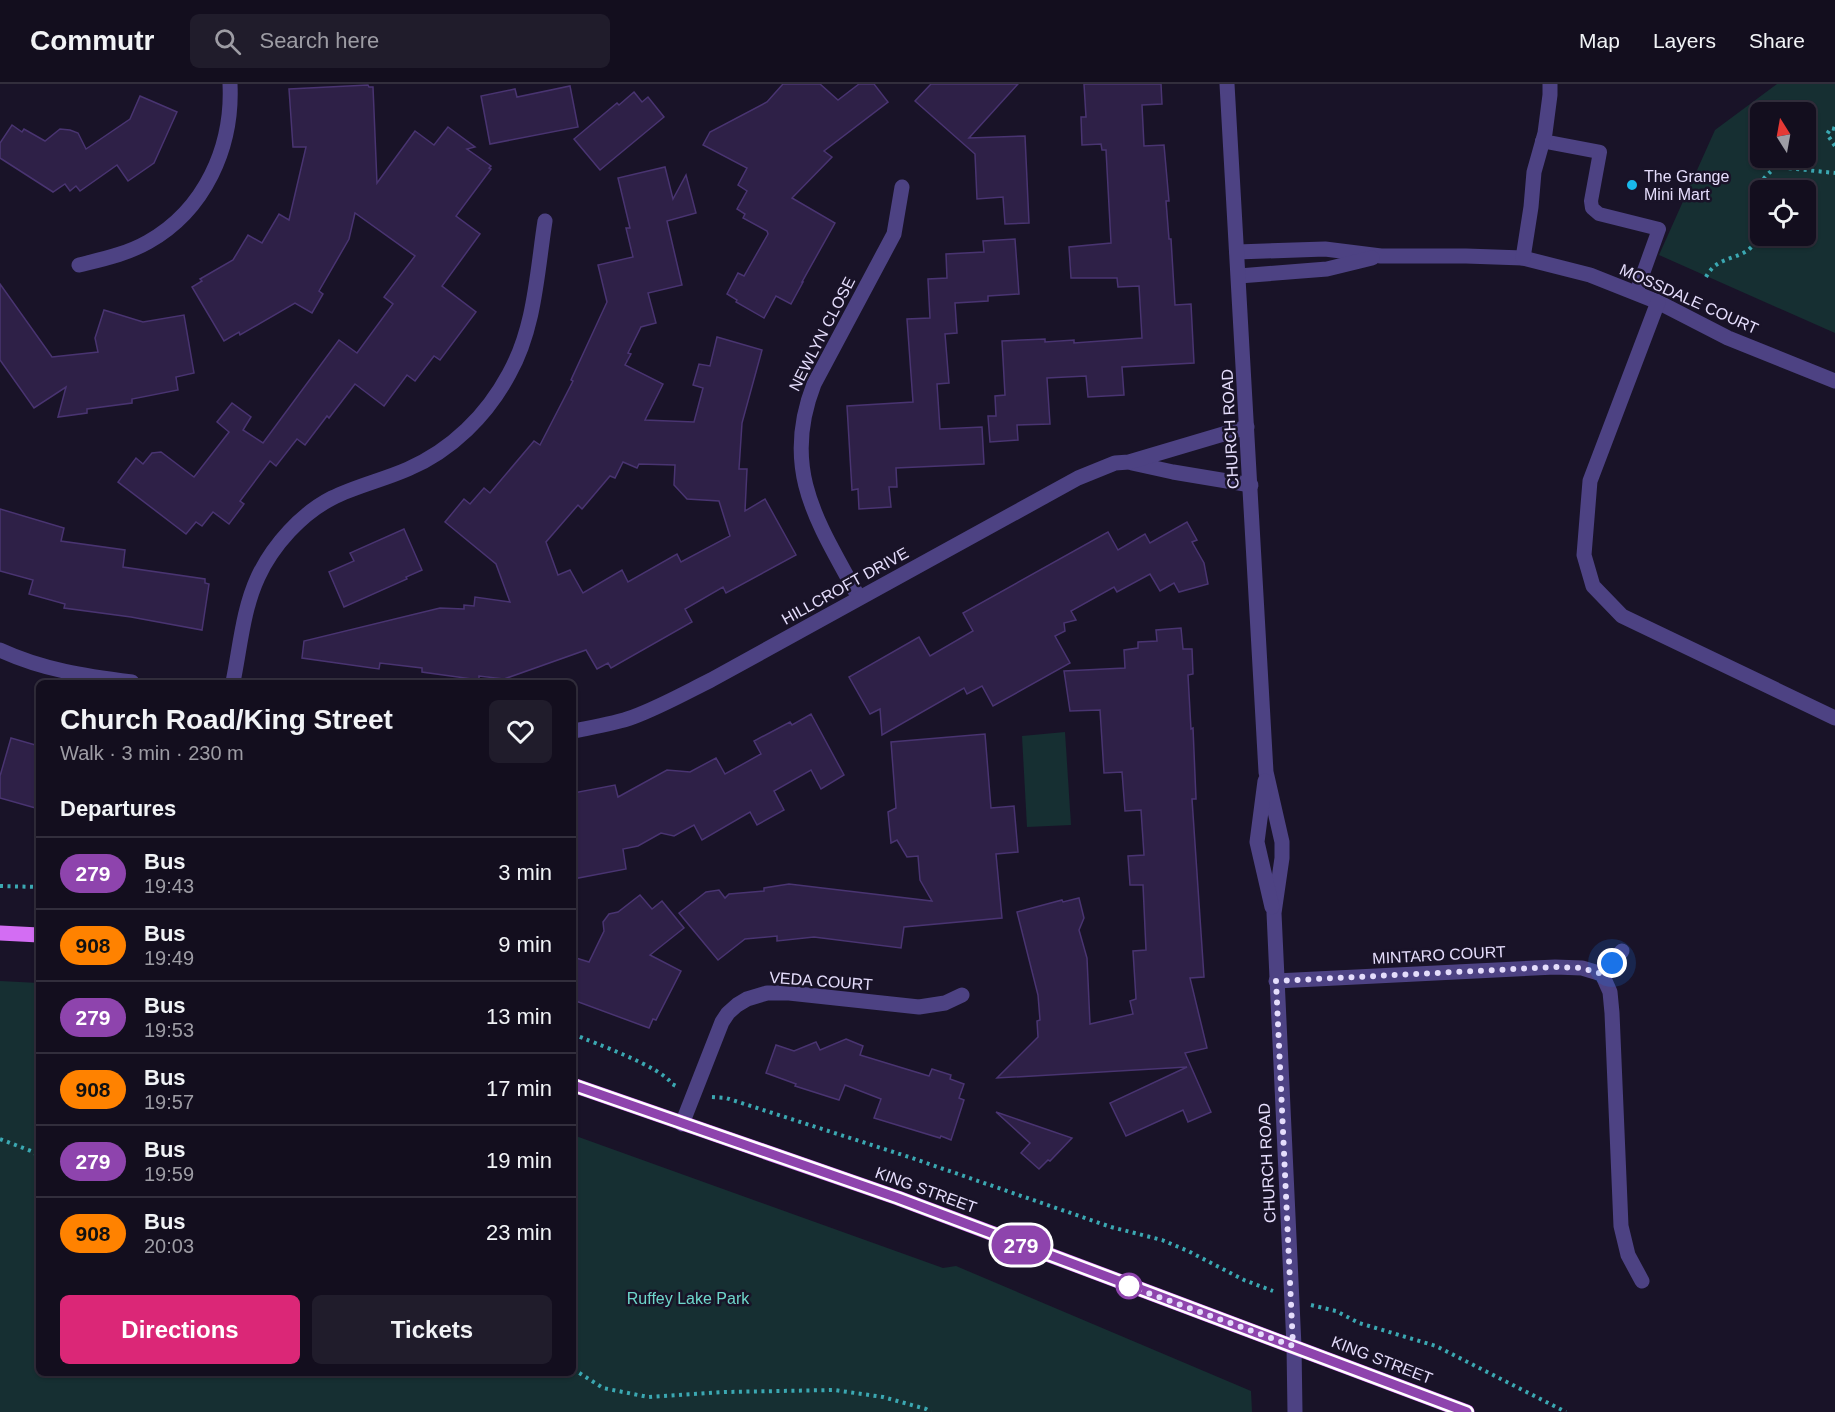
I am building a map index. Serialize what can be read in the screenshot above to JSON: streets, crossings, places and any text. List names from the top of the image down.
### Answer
{
  "streets": {
    "main road": ["KING STREET"],
    "street": [
      "MOSSDALE COURT",
      "NEWLYN CLOSE",
      "CHURCH ROAD",
      "HILLCROFT DRIVE",
      "MINTARO COURT",
      "VEDA COURT"
    ]
  },
  "crossings": [
    ["MOSSDALE COURT", "CHURCH ROAD"],
    ["NEWLYN CLOSE", "HILLCROFT DRIVE"],
    ["CHURCH ROAD", "HILLCROFT DRIVE"],
    ["CHURCH ROAD", "MINTARO COURT"],
    ["CHURCH ROAD", "KING STREET"],
    ["VEDA COURT", "KING STREET"]
  ],
  "parks": ["Ruffey Lake Park"],
  "places": ["The Grange Mini Mart"],
  "lines": ["bus line 279"],
  "north": "top",
  "page": {
    "header": "Commutr",
    "search": "Search here",
    "nav": ["Map", "Layers", "Share"],
    "on_map": "279",
    "heading": [
      ["Church Road/King Street", "Walk · 3 min · 230 m"],
      "Departures"
    ],
    "list": [
      {
        "mark": "279",
        "name": "Bus",
        "note": "19:43",
        "value": "3 min"
      },
      {
        "mark": "908",
        "name": "Bus",
        "note": "19:49",
        "value": "9 min"
      },
      {
        "mark": "279",
        "name": "Bus",
        "note": "19:53",
        "value": "13 min"
      },
      {
        "mark": "908",
        "name": "Bus",
        "note": "19:57",
        "value": "17 min"
      },
      {
        "mark": "279",
        "name": "Bus",
        "note": "19:59",
        "value": "19 min"
      },
      {
        "mark": "908",
        "name": "Bus",
        "note": "20:03",
        "value": "23 min"
      }
    ],
    "buttons": ["Directions", "Tickets"]
  }
}
